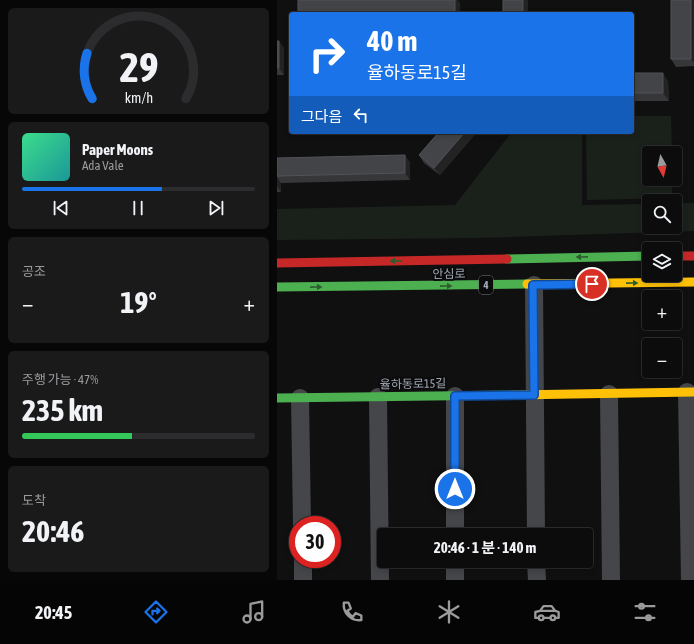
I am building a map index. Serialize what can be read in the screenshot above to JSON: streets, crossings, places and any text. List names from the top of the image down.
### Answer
{
  "streets": {
    "main road": ["안심로", "4", "율하동로15길"]
  },
  "north": "bottom",
  "page": {
    "turn": ["40 m", "율하동로15길"],
    "then": "그다음",
    "song": ["Paper Moons", "Ada Vale"],
    "map_buttons": ["+", "−"],
    "tile": [
      "공조",
      ["주행 가능 · 47%", "235 km"],
      ["도착", "20:46"]
    ],
    "heat": ["−", "19°", "+"],
    "limit": "30",
    "trip": "20:46 · 1 분 · 140 m",
    "tabs": "20:45",
    "gauge": ["29", "km/h"]
  }
}
